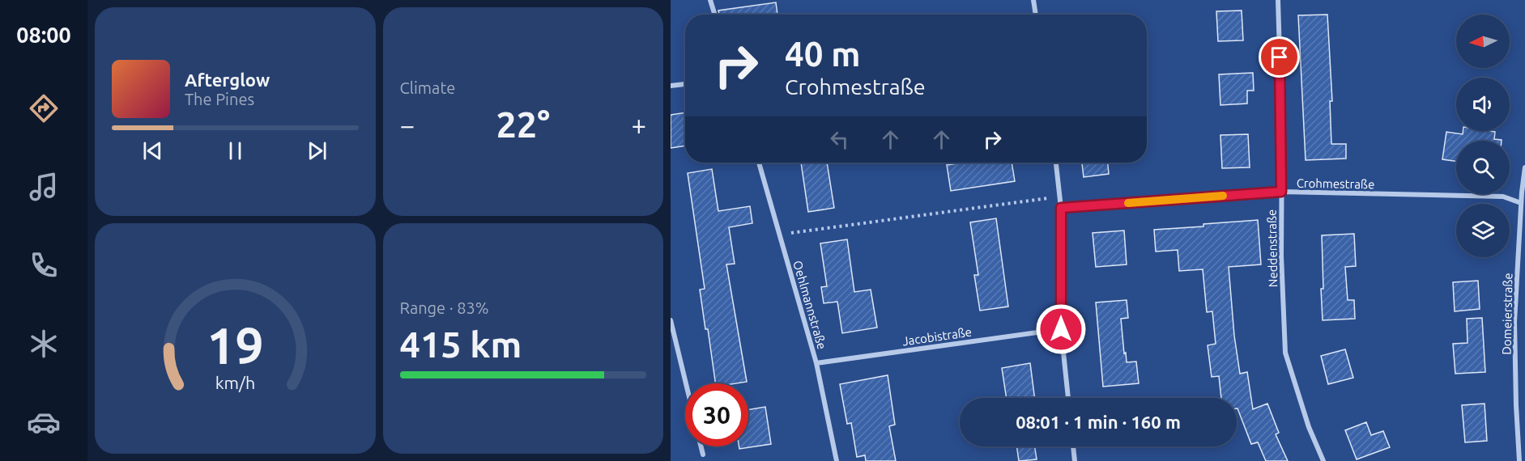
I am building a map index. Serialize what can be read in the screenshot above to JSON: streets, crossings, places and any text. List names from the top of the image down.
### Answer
{
  "streets": {
    "street": [
      "Crohmestraße",
      "Neddenstraße",
      "Oehlmannstraße",
      "Domeierstraße",
      "Jacobistraße"
    ]
  },
  "crossings": [
    ["Crohmestraße", "Neddenstraße"],
    ["Crohmestraße", "Domeierstraße"],
    ["Oehlmannstraße", "Jacobistraße"]
  ],
  "north": "left",
  "page": {
    "tabs": "08:00",
    "tile": [
      "Climate",
      ["Range · 83%", "415 km"]
    ],
    "turn": ["40 m", "Crohmestraße"],
    "song": ["Afterglow", "The Pines"],
    "heat": ["−", "22°", "+"],
    "limit": "30",
    "trip": "08:01 · 1 min · 160 m",
    "gauge": ["19", "km/h"]
  }
}
